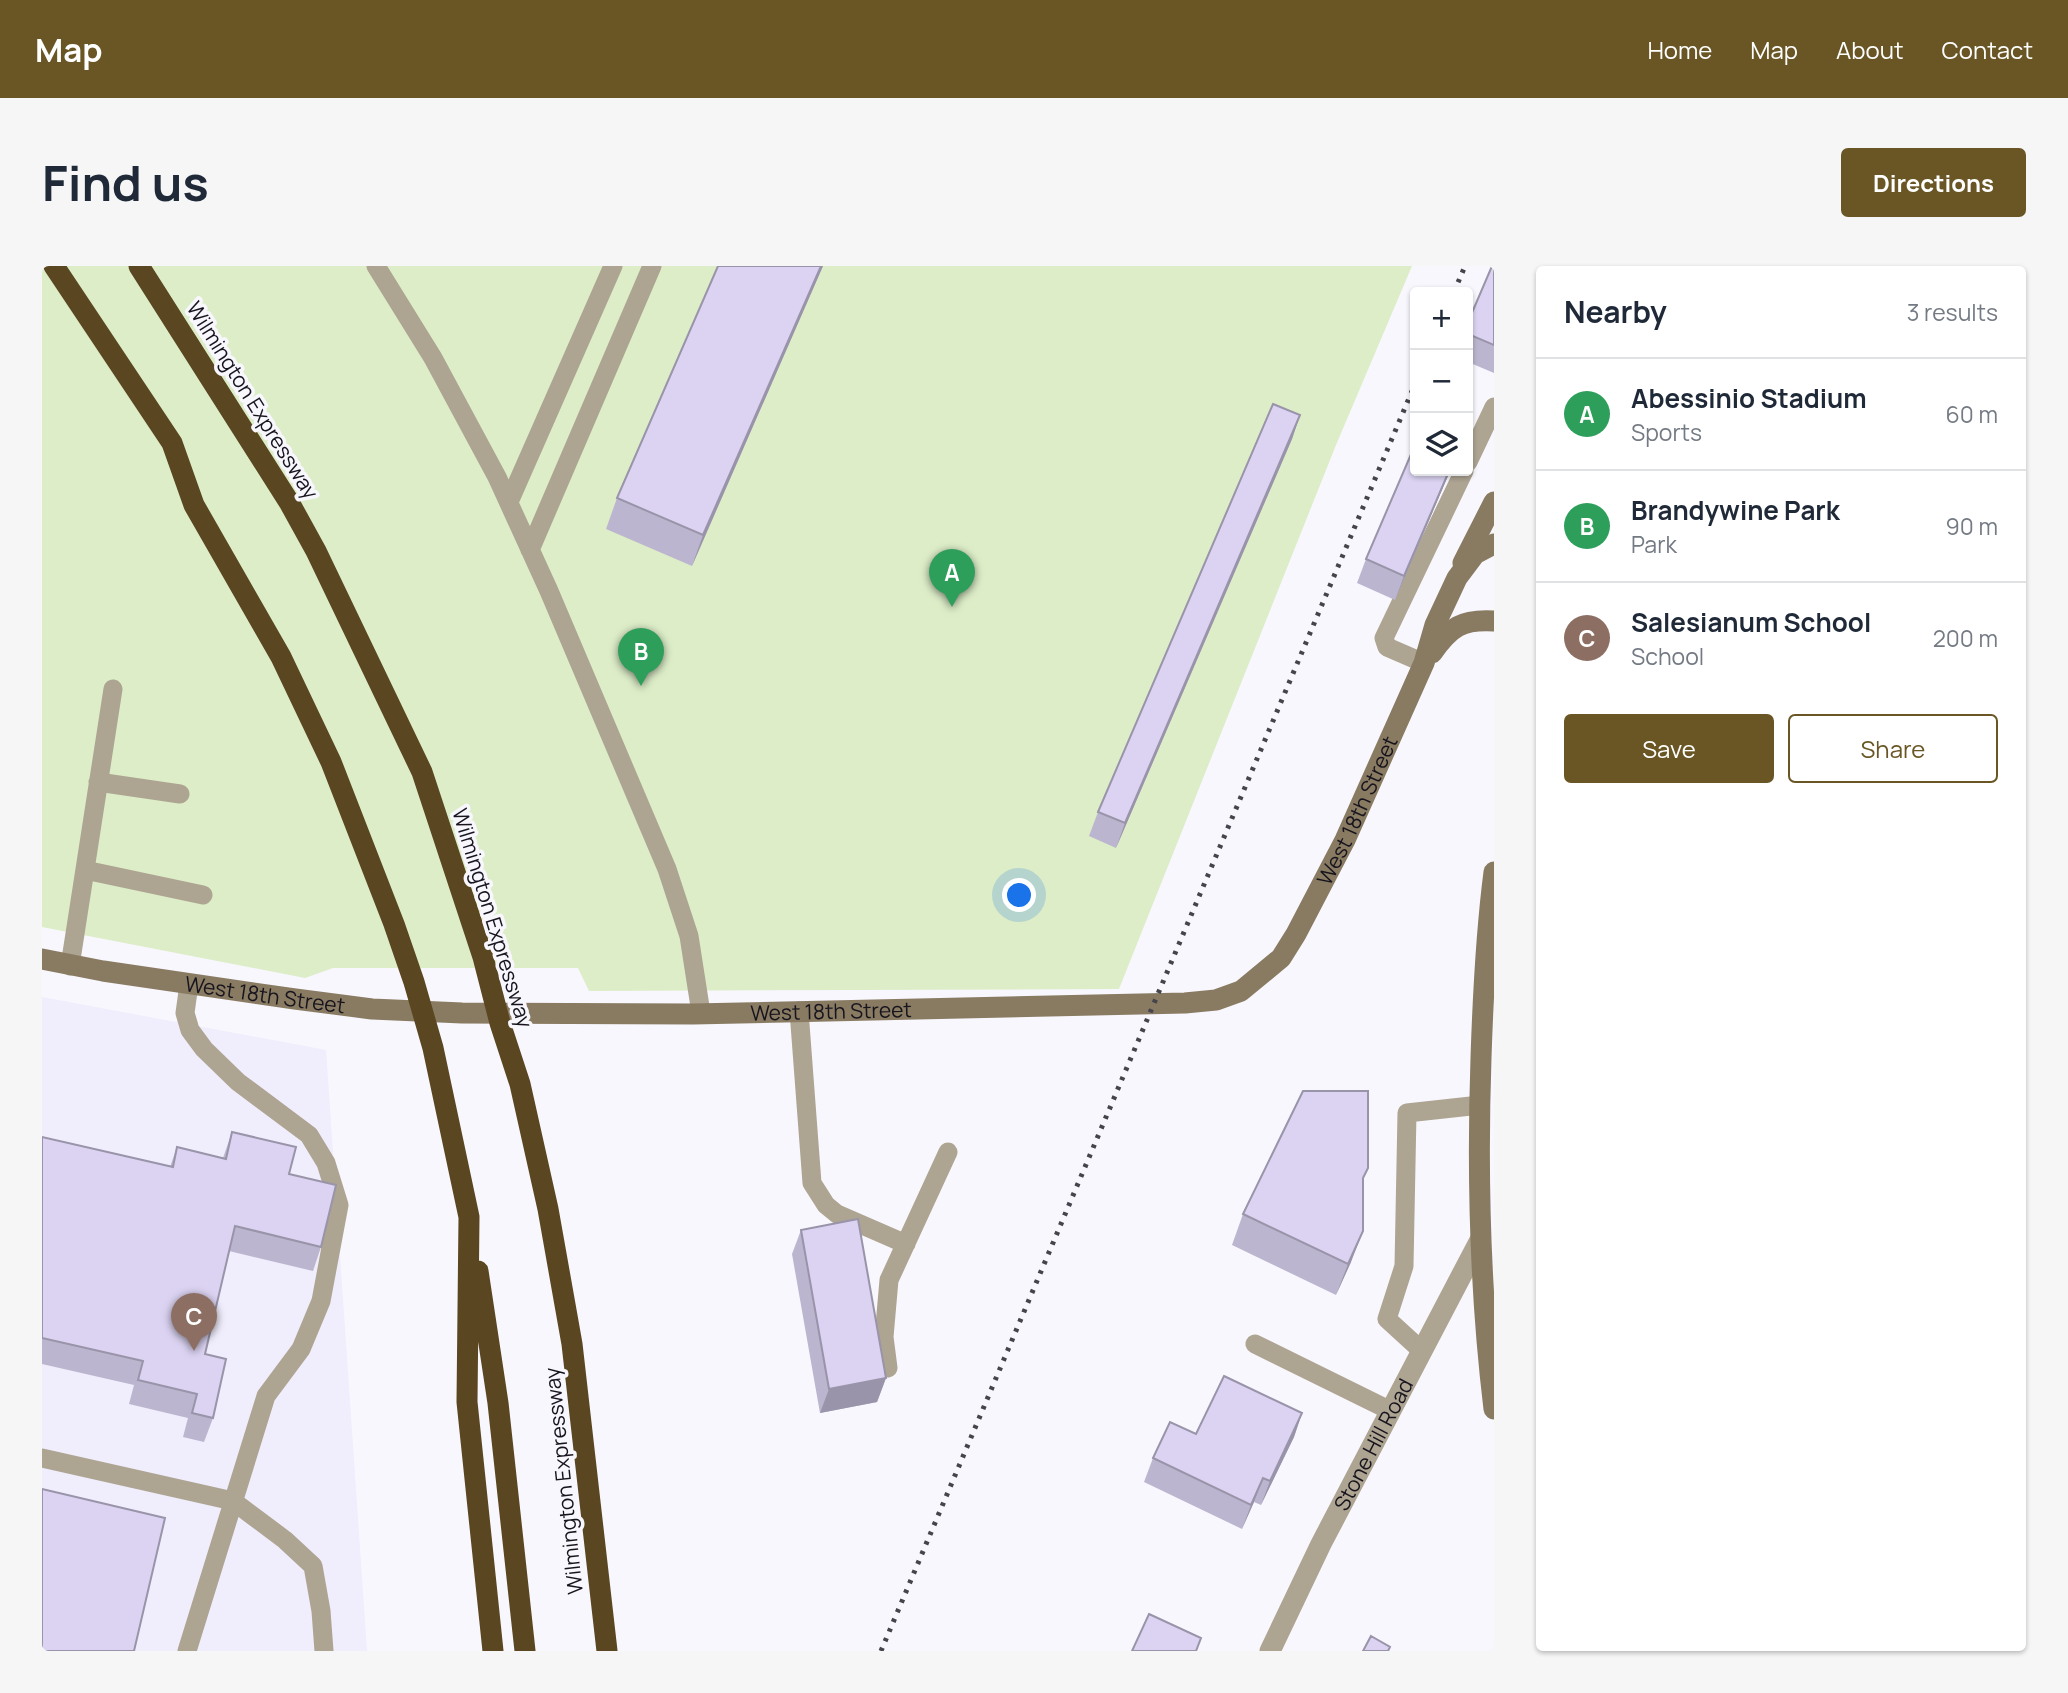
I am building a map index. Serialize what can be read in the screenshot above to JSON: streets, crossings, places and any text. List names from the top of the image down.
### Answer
{
  "streets": {
    "highway": ["Wilmington Expressway"],
    "street": ["West 18th Street", "Stone Hill Road"]
  },
  "page": {
    "header": "Map",
    "nav": [
      "Home",
      "Map",
      "About",
      "Contact"
    ],
    "buttons": [
      "Directions",
      ["Save", "Share"]
    ],
    "title": "Find us",
    "heading": ["Nearby", "3 results"],
    "map_buttons": ["+", "−"],
    "list": [
      {
        "mark": "A",
        "name": "Abessinio Stadium",
        "note": "Sports",
        "value": "60 m"
      },
      {
        "mark": "B",
        "name": "Brandywine Park",
        "note": "Park",
        "value": "90 m"
      },
      {
        "mark": "C",
        "name": "Salesianum School",
        "note": "School",
        "value": "200 m"
      }
    ],
    "pins": ["A", "B", "C"]
  }
}
